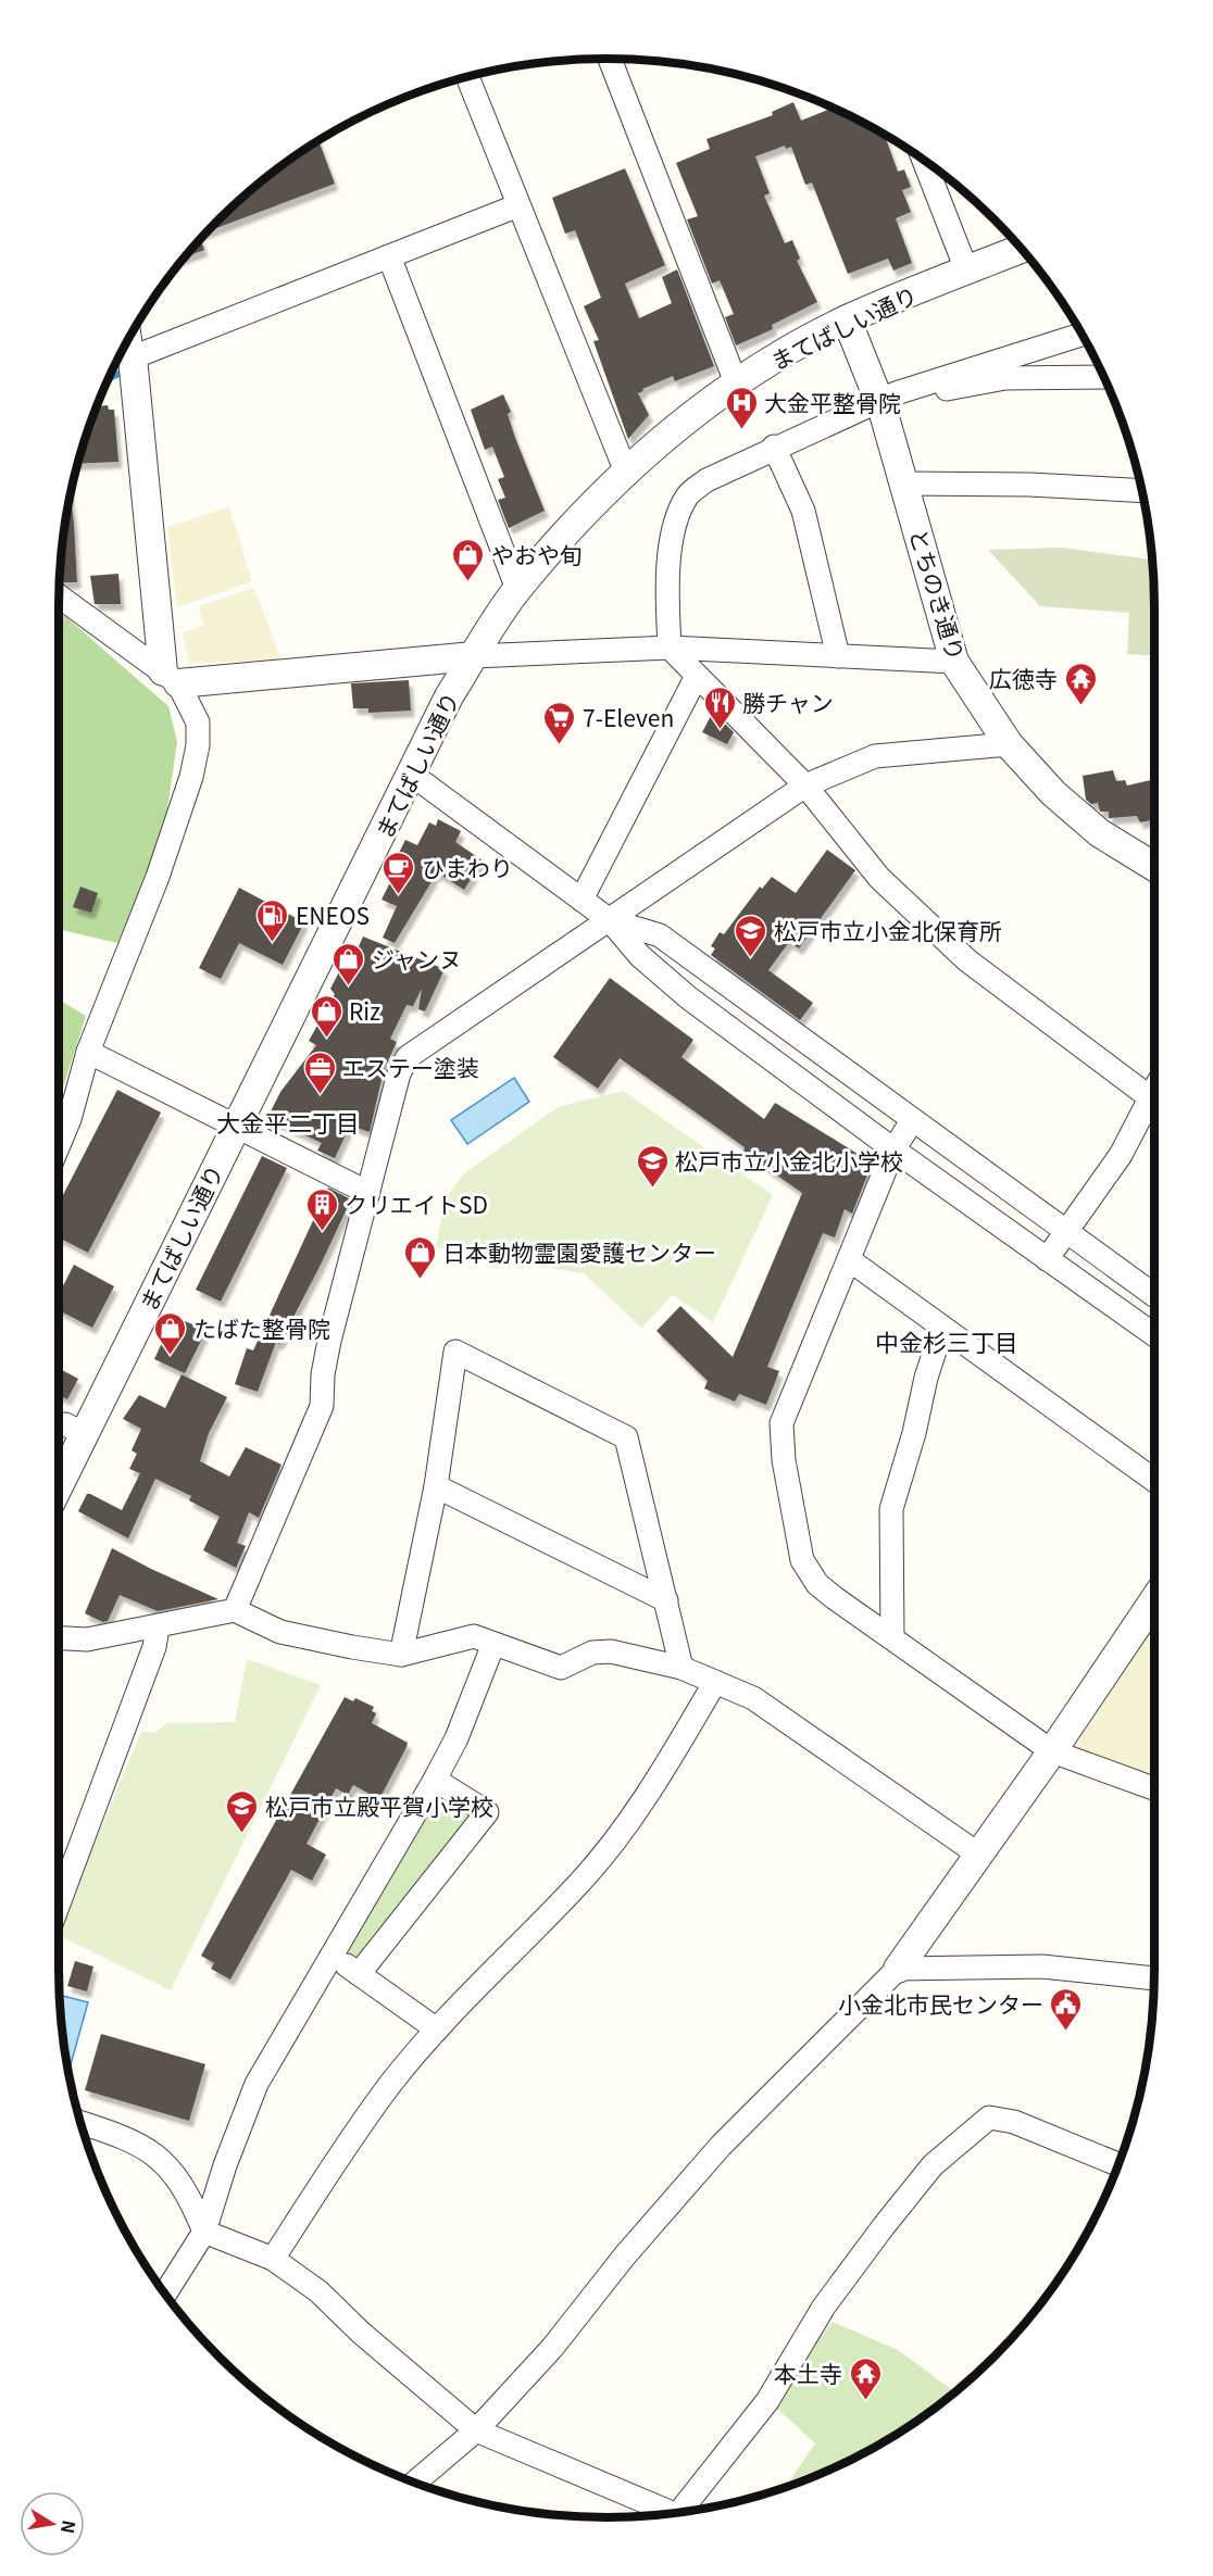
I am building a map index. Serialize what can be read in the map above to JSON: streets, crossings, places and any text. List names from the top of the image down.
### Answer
{
  "streets": {
    "street": ["まてばしい通り", "とちのき通り"]
  },
  "crossings": [
    ["まてばしい通り", "とちのき通り"]
  ],
  "districts": ["大金平二丁目", "中金杉三丁目"],
  "places": {
    "hospital": ["大金平整骨院"],
    "shop": [
      "やおや旬",
      "ジャンヌ",
      "Riz",
      "日本動物霊園愛護センター",
      "たばた整骨院"
    ],
    "temple": ["広徳寺", "本土寺"],
    "restaurant": ["勝チャン"],
    "supermarket": ["7-Eleven"],
    "cafe": ["ひまわり"],
    "fuel station": ["ENEOS"],
    "school or university": ["松戸市立小金北保育所", "松戸市立小金北小学校", "松戸市立殿平賀小学校"],
    "office": ["エステー塗装"],
    "building": ["クリエイトSD"],
    "public building": ["小金北市民センター"]
  },
  "north": "right"
}
